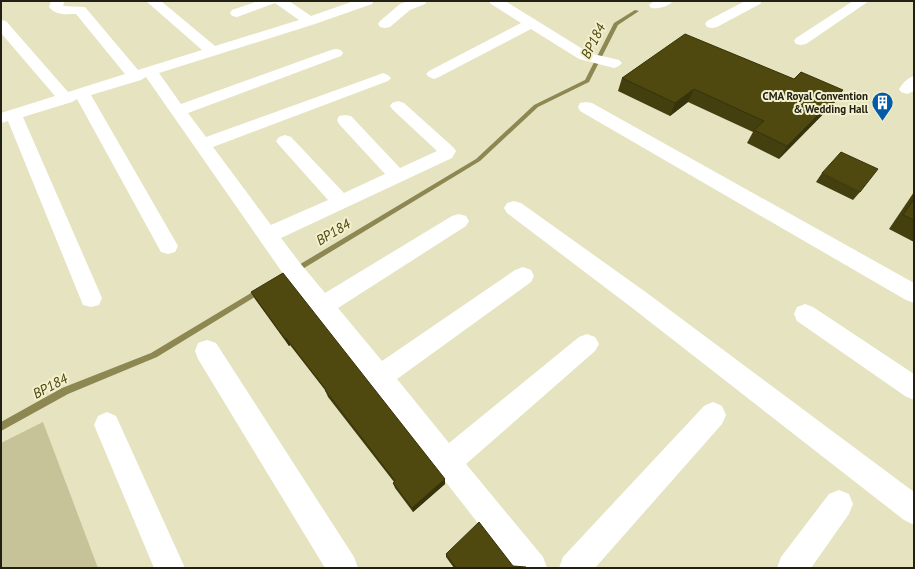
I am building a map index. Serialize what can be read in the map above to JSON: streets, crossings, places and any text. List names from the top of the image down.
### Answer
{
  "water": ["BP184"],
  "places": {
    "building": ["CMA Royal Convention & Wedding Hall"]
  }
}
